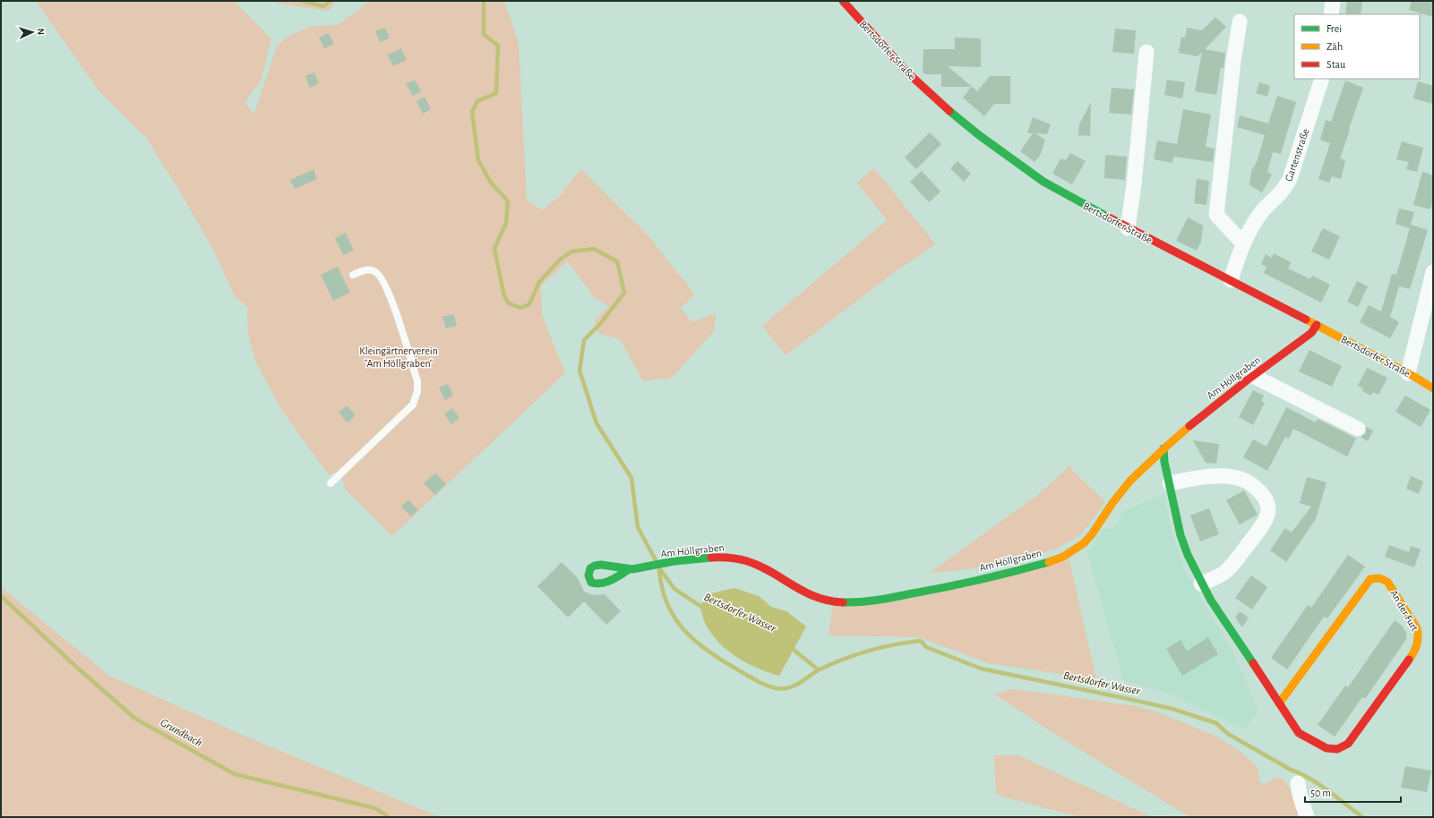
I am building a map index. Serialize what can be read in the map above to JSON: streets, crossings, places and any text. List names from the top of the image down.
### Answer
{
  "streets": {
    "street": [
      "Bertsdorfer Straße",
      "Gartenstraße",
      "Am Höllgraben",
      "An der Furt"
    ]
  },
  "crossings": [
    ["Bertsdorfer Straße", "Gartenstraße"],
    ["Bertsdorfer Straße", "Am Höllgraben"],
    ["Am Höllgraben", "An der Furt"]
  ],
  "water": ["Bertsdorfer Wasser", "Grundbach"],
  "parks": ["Kleingärtnerverein \"Am Höllgraben\""],
  "legend": ["Frei", "Zäh", "Stau"],
  "scale_bar": "50 m",
  "north": "right"
}
